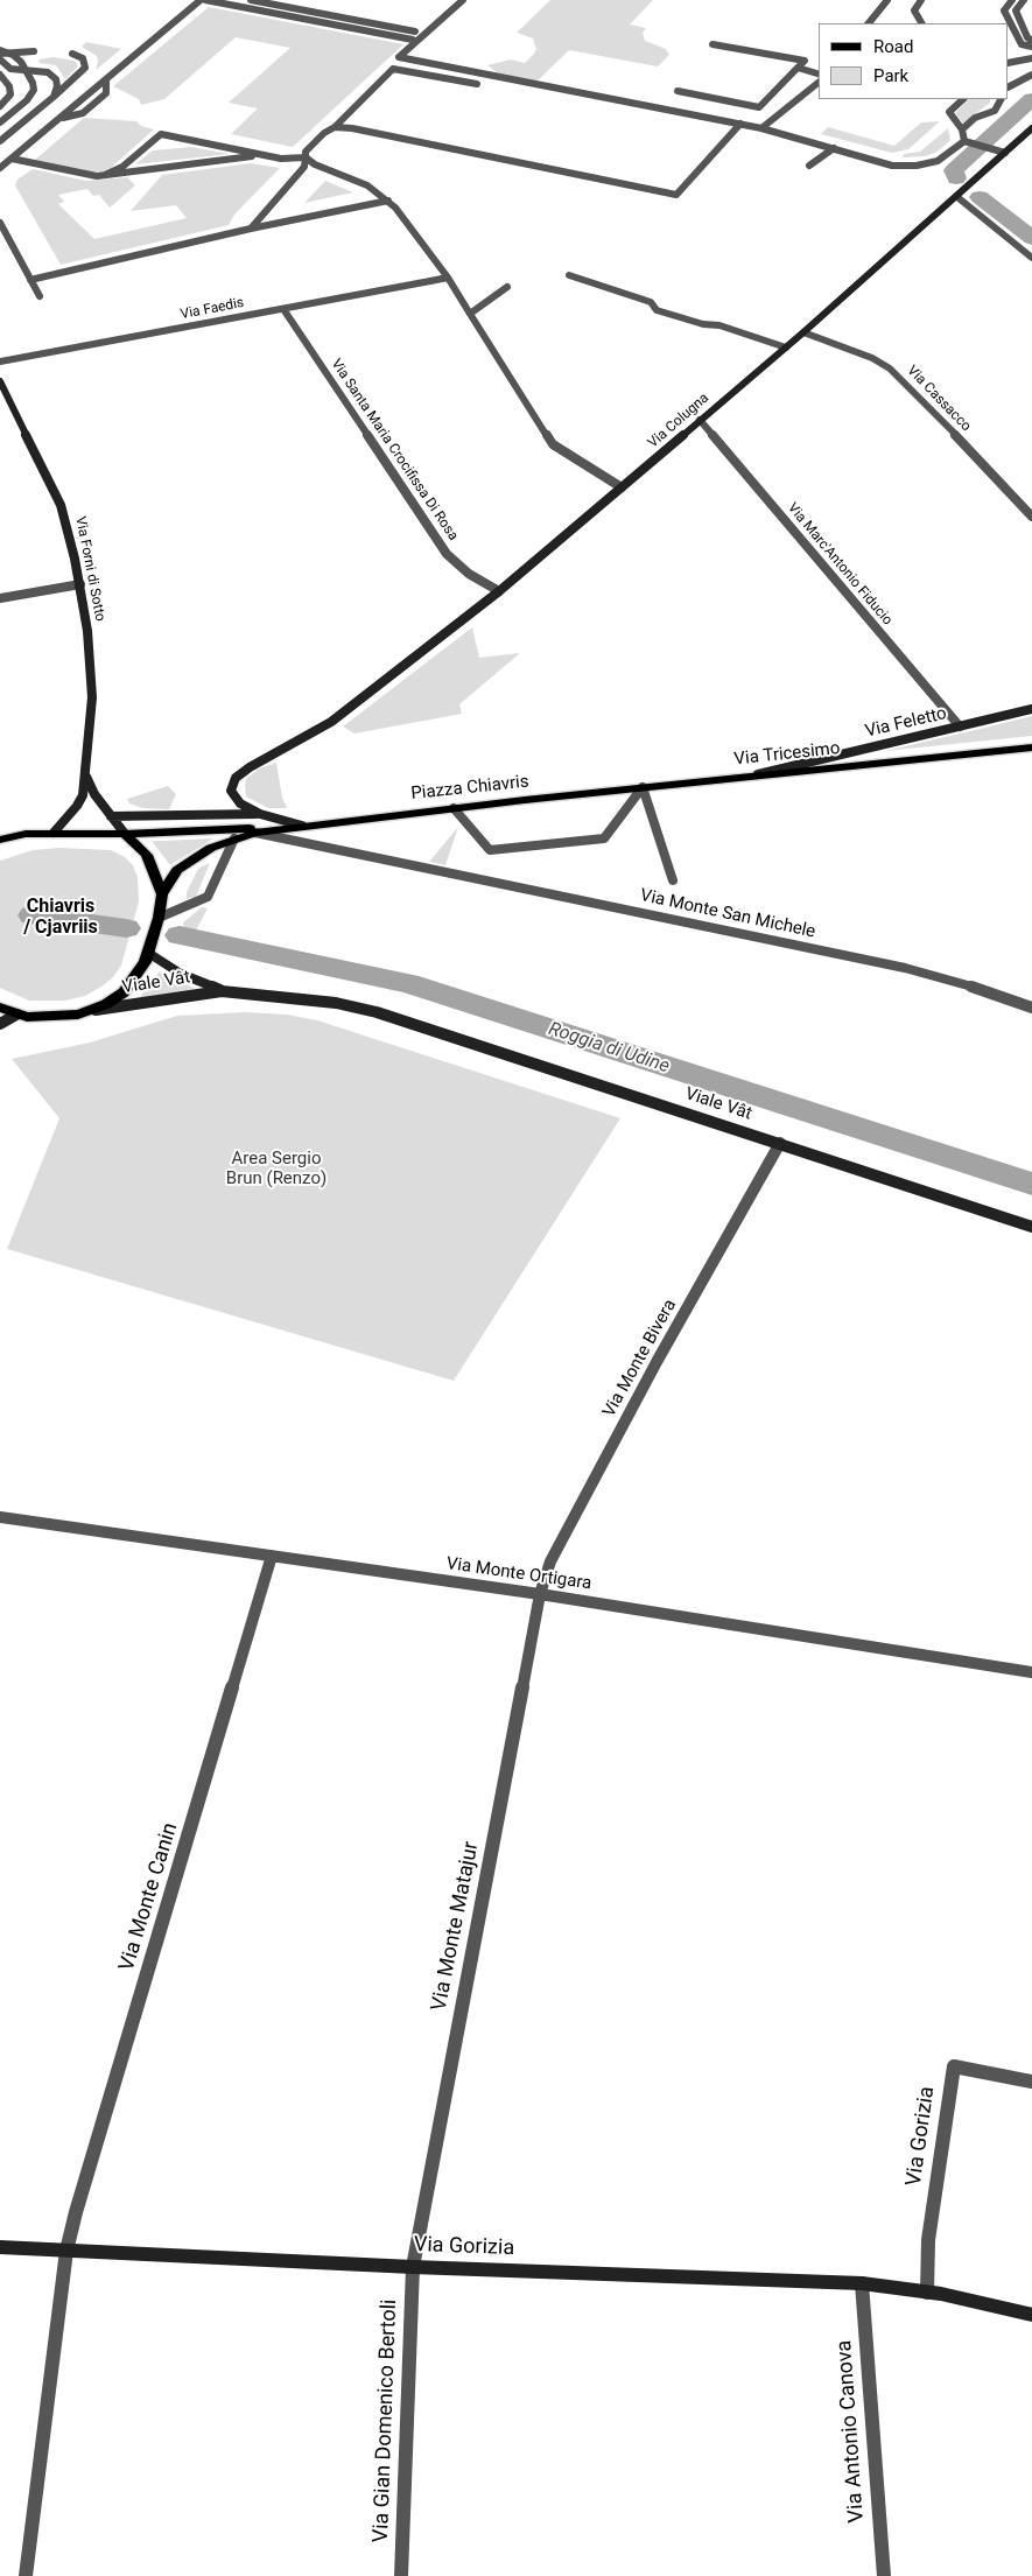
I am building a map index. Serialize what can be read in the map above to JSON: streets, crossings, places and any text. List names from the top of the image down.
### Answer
{
  "streets": {
    "main road": ["Via Tricesimo", "Piazza Chiavris"],
    "street": [
      "Via Faedis",
      "Via Cassacco",
      "Via Colugna",
      "Via Santa Maria Crocifissa Di Rosa",
      "Via Marc'Antonio Fiducio",
      "Via Forni di Sotto",
      "Via Feletto",
      "Via Monte San Michele",
      "Viale Vât",
      "Via Monte Bivera",
      "Via Monte Ortigara",
      "Via Monte Canin",
      "Via Monte Matajur",
      "Via Gorizia",
      "Via Gian Domenico Bertoli",
      "Via Antonio Canova"
    ]
  },
  "crossings": [
    ["Via Faedis", "Via Santa Maria Crocifissa Di Rosa"],
    ["Via Cassacco", "Via Colugna"],
    ["Via Colugna", "Via Santa Maria Crocifissa Di Rosa"],
    ["Via Colugna", "Via Marc'Antonio Fiducio"],
    ["Via Colugna", "Piazza Chiavris"],
    ["Via Marc'Antonio Fiducio", "Via Feletto"],
    ["Via Forni di Sotto", "Piazza Chiavris"],
    ["Via Feletto", "Via Tricesimo"],
    ["Via Tricesimo", "Piazza Chiavris"],
    ["Piazza Chiavris", "Via Monte San Michele"],
    ["Piazza Chiavris", "Viale Vât"],
    ["Viale Vât", "Via Monte Bivera"],
    ["Via Monte Bivera", "Via Monte Ortigara"],
    ["Via Monte Bivera", "Via Monte Matajur"],
    ["Via Monte Ortigara", "Via Monte Canin"],
    ["Via Monte Ortigara", "Via Monte Matajur"],
    ["Via Monte Canin", "Via Gorizia"],
    ["Via Monte Matajur", "Via Gorizia"],
    ["Via Monte Matajur", "Via Gian Domenico Bertoli"],
    ["Via Gorizia", "Via Gian Domenico Bertoli"],
    ["Via Gorizia", "Via Antonio Canova"]
  ],
  "districts": ["Chiavris / Cjavriis"],
  "water": ["Roggia di Udine"],
  "parks": ["Area Sergio Brun (Renzo)"],
  "legend": ["Road", "Park"]
}
